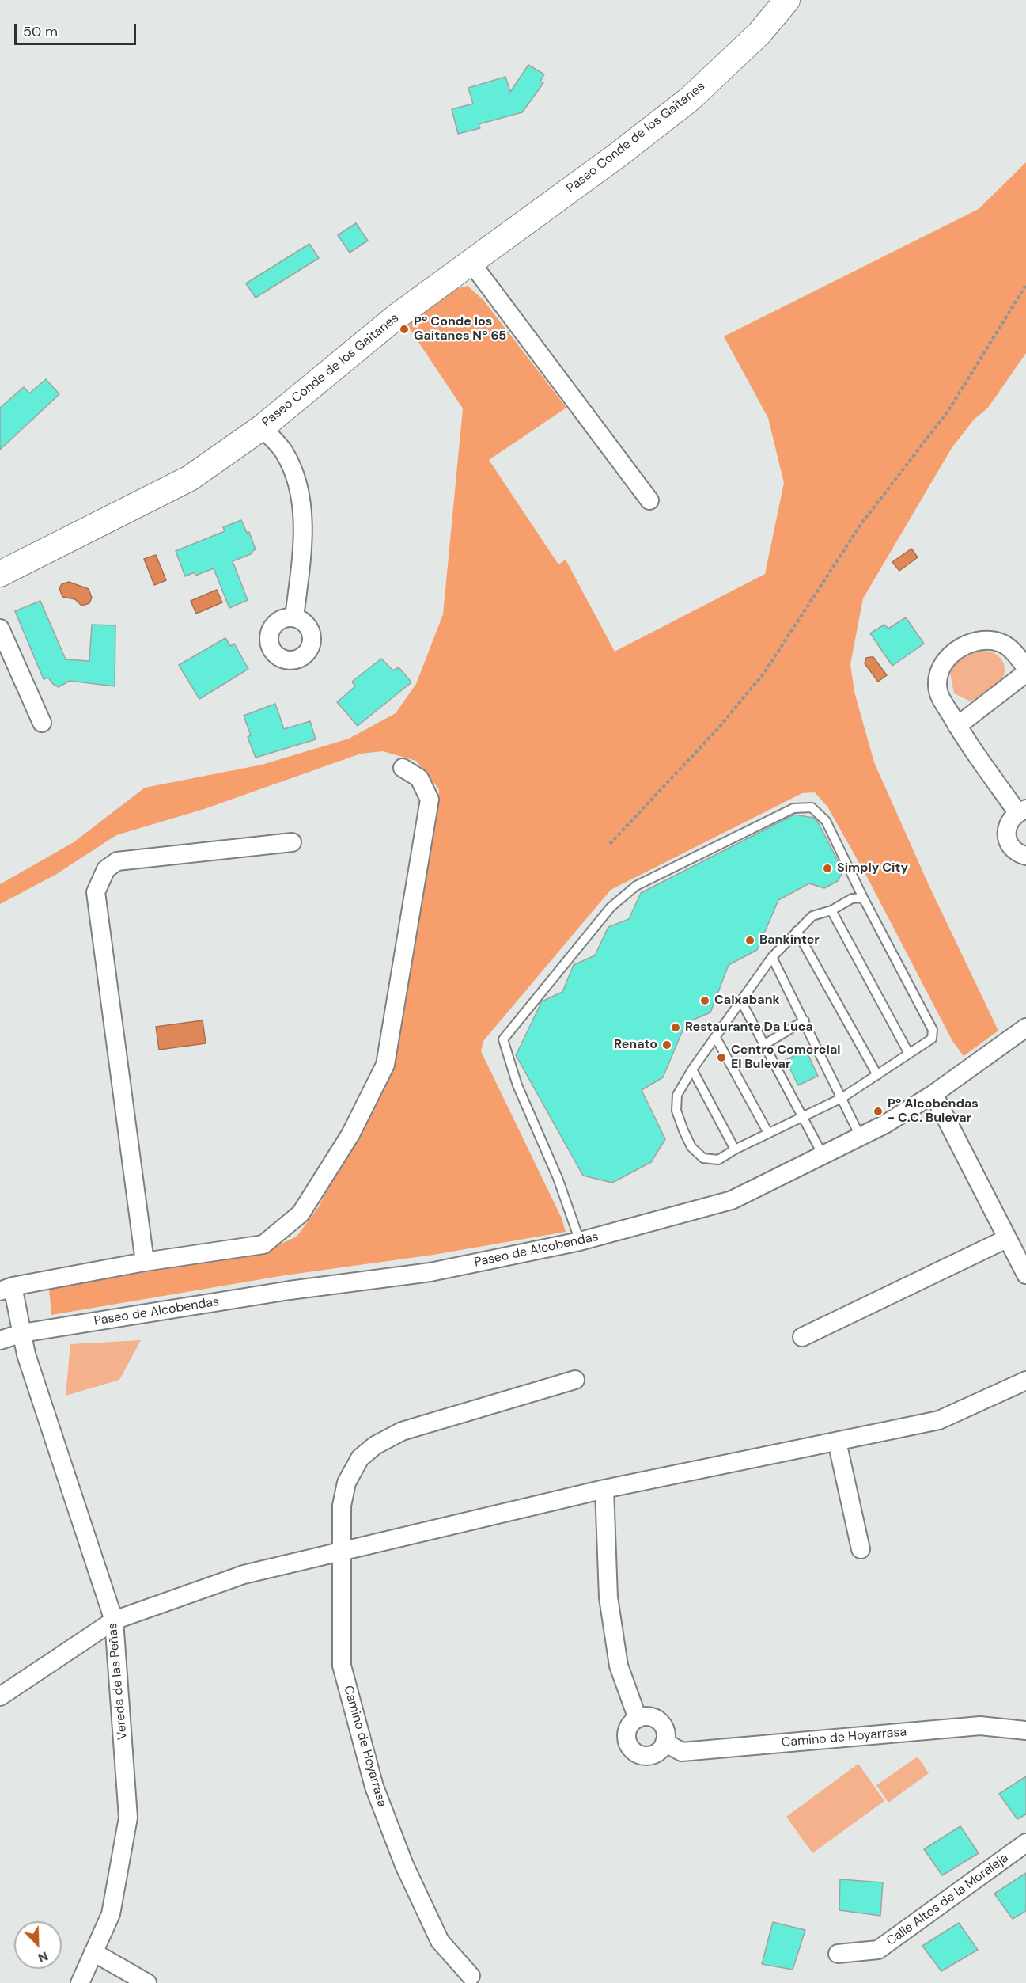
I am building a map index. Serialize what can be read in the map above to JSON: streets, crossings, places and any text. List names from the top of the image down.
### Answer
{
  "streets": {
    "street": [
      "Paseo Conde de los Gaitanes",
      "Paseo de Alcobendas",
      "Vereda de las Peñas",
      "Camino de Hoyarrasa",
      "Calle Altos de la Moraleja"
    ]
  },
  "crossings": [
    ["Paseo de Alcobendas", "Vereda de las Peñas"]
  ],
  "places": [
    "Pº Conde los Gaitanes Nº 65",
    "Simply City",
    "Bankinter",
    "Caixabank",
    "Restaurante Da Luca",
    "Renato",
    "Centro Comercial El Bulevar",
    "Pº Alcobendas - C.C. Bulevar"
  ],
  "scale_bar": "50 m",
  "north": "bottom right"
}
